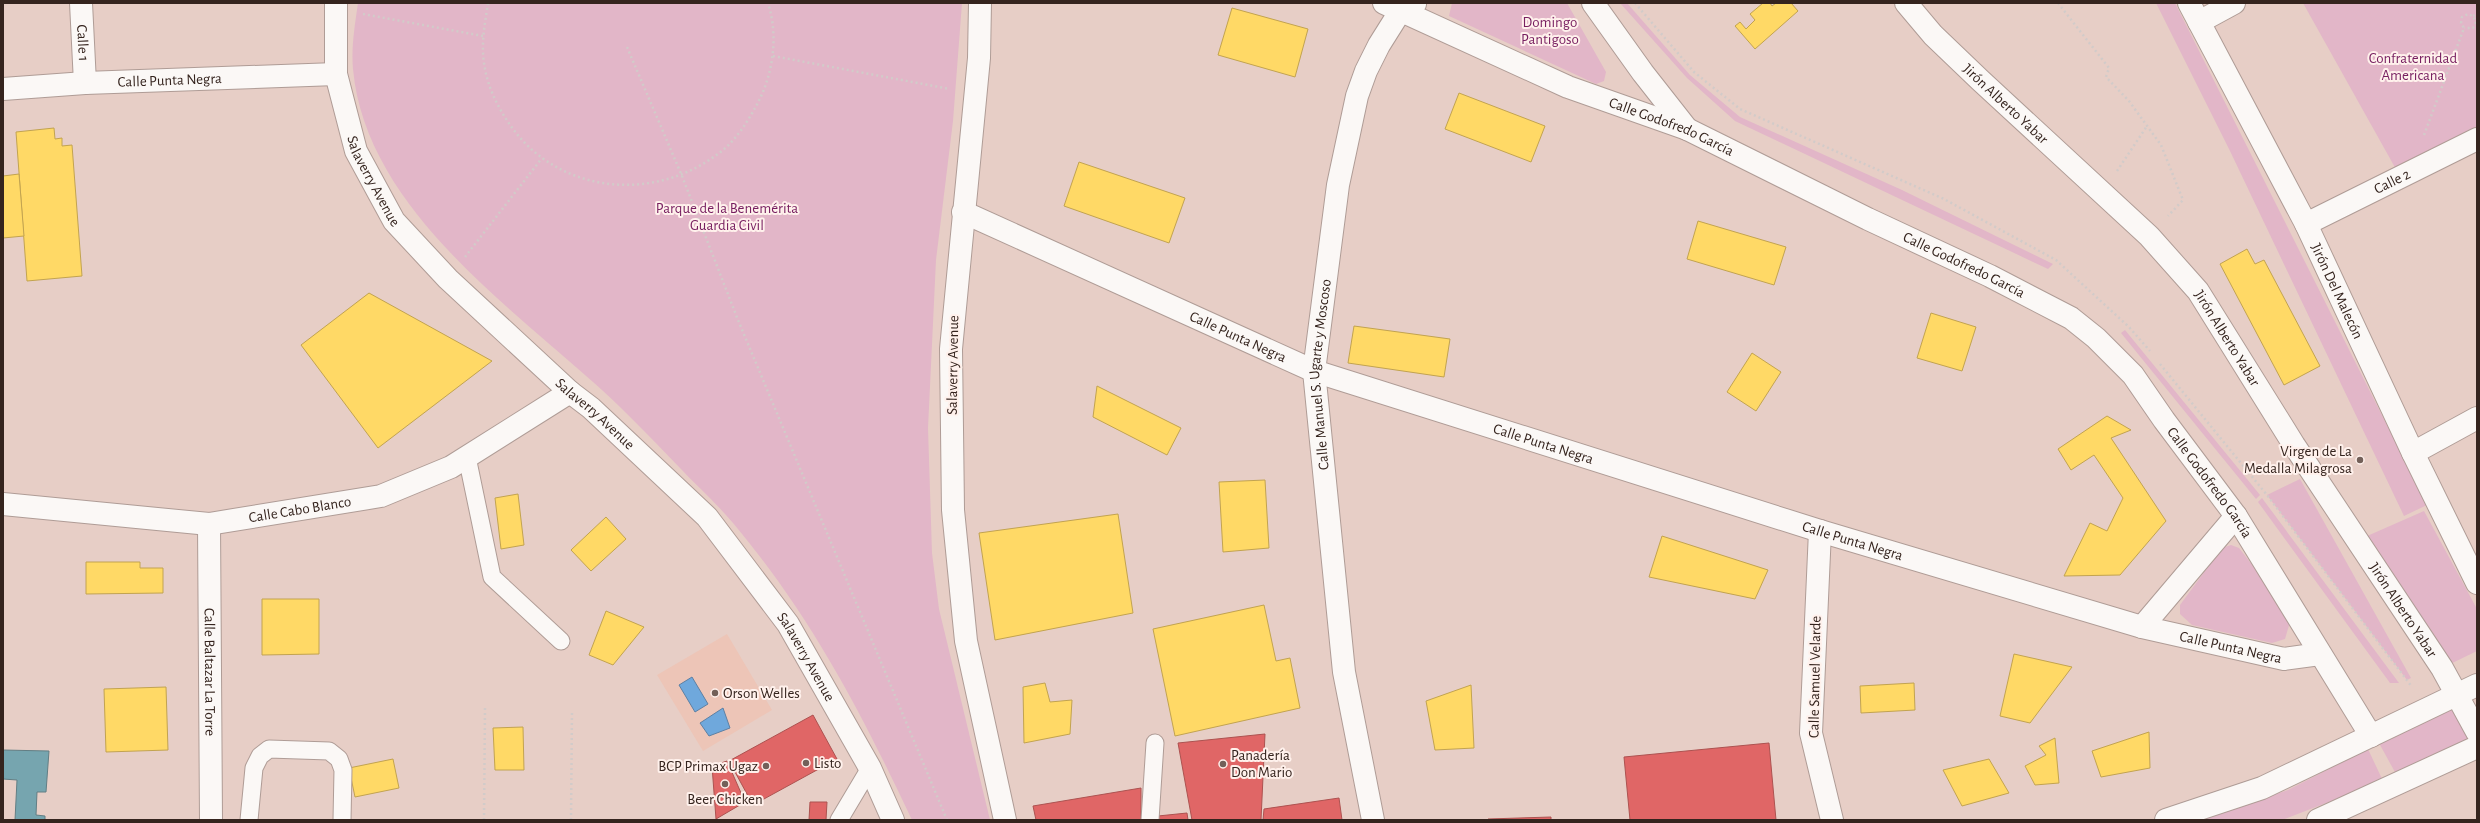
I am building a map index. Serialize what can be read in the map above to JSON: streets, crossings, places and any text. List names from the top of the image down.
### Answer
{
  "streets": {
    "street": [
      "Calle 1",
      "Calle Punta Negra",
      "Jirón Alberto Yabar",
      "Calle Godofredo García",
      "Salaverry Avenue",
      "Calle 2",
      "Jirón Del Malecón",
      "Calle Manuel S. Ugarte y Moscoso",
      "Calle Cabo Blanco",
      "Calle Baltazar La Torre",
      "Calle Samuel Velarde"
    ]
  },
  "crossings": [
    ["Calle 1", "Calle Punta Negra"],
    ["Calle Punta Negra", "Calle Godofredo García"],
    ["Calle Punta Negra", "Salaverry Avenue"],
    ["Calle Punta Negra", "Calle Manuel S. Ugarte y Moscoso"],
    ["Calle Punta Negra", "Calle Samuel Velarde"],
    ["Calle Godofredo García", "Calle Manuel S. Ugarte y Moscoso"],
    ["Salaverry Avenue", "Calle Cabo Blanco"],
    ["Calle 2", "Jirón Del Malecón"],
    ["Calle Cabo Blanco", "Calle Baltazar La Torre"]
  ],
  "parks": ["Domingo Pantigoso", "Confraternidad Americana", "Parque de la Benemérita Guardia Civil"],
  "places": [
    "Virgen de La Medalla Milagrosa",
    "Orson Welles",
    "Listo",
    "Panadería Don Mario",
    "BCP Primax Ugaz",
    "Beer Chicken"
  ]
}
